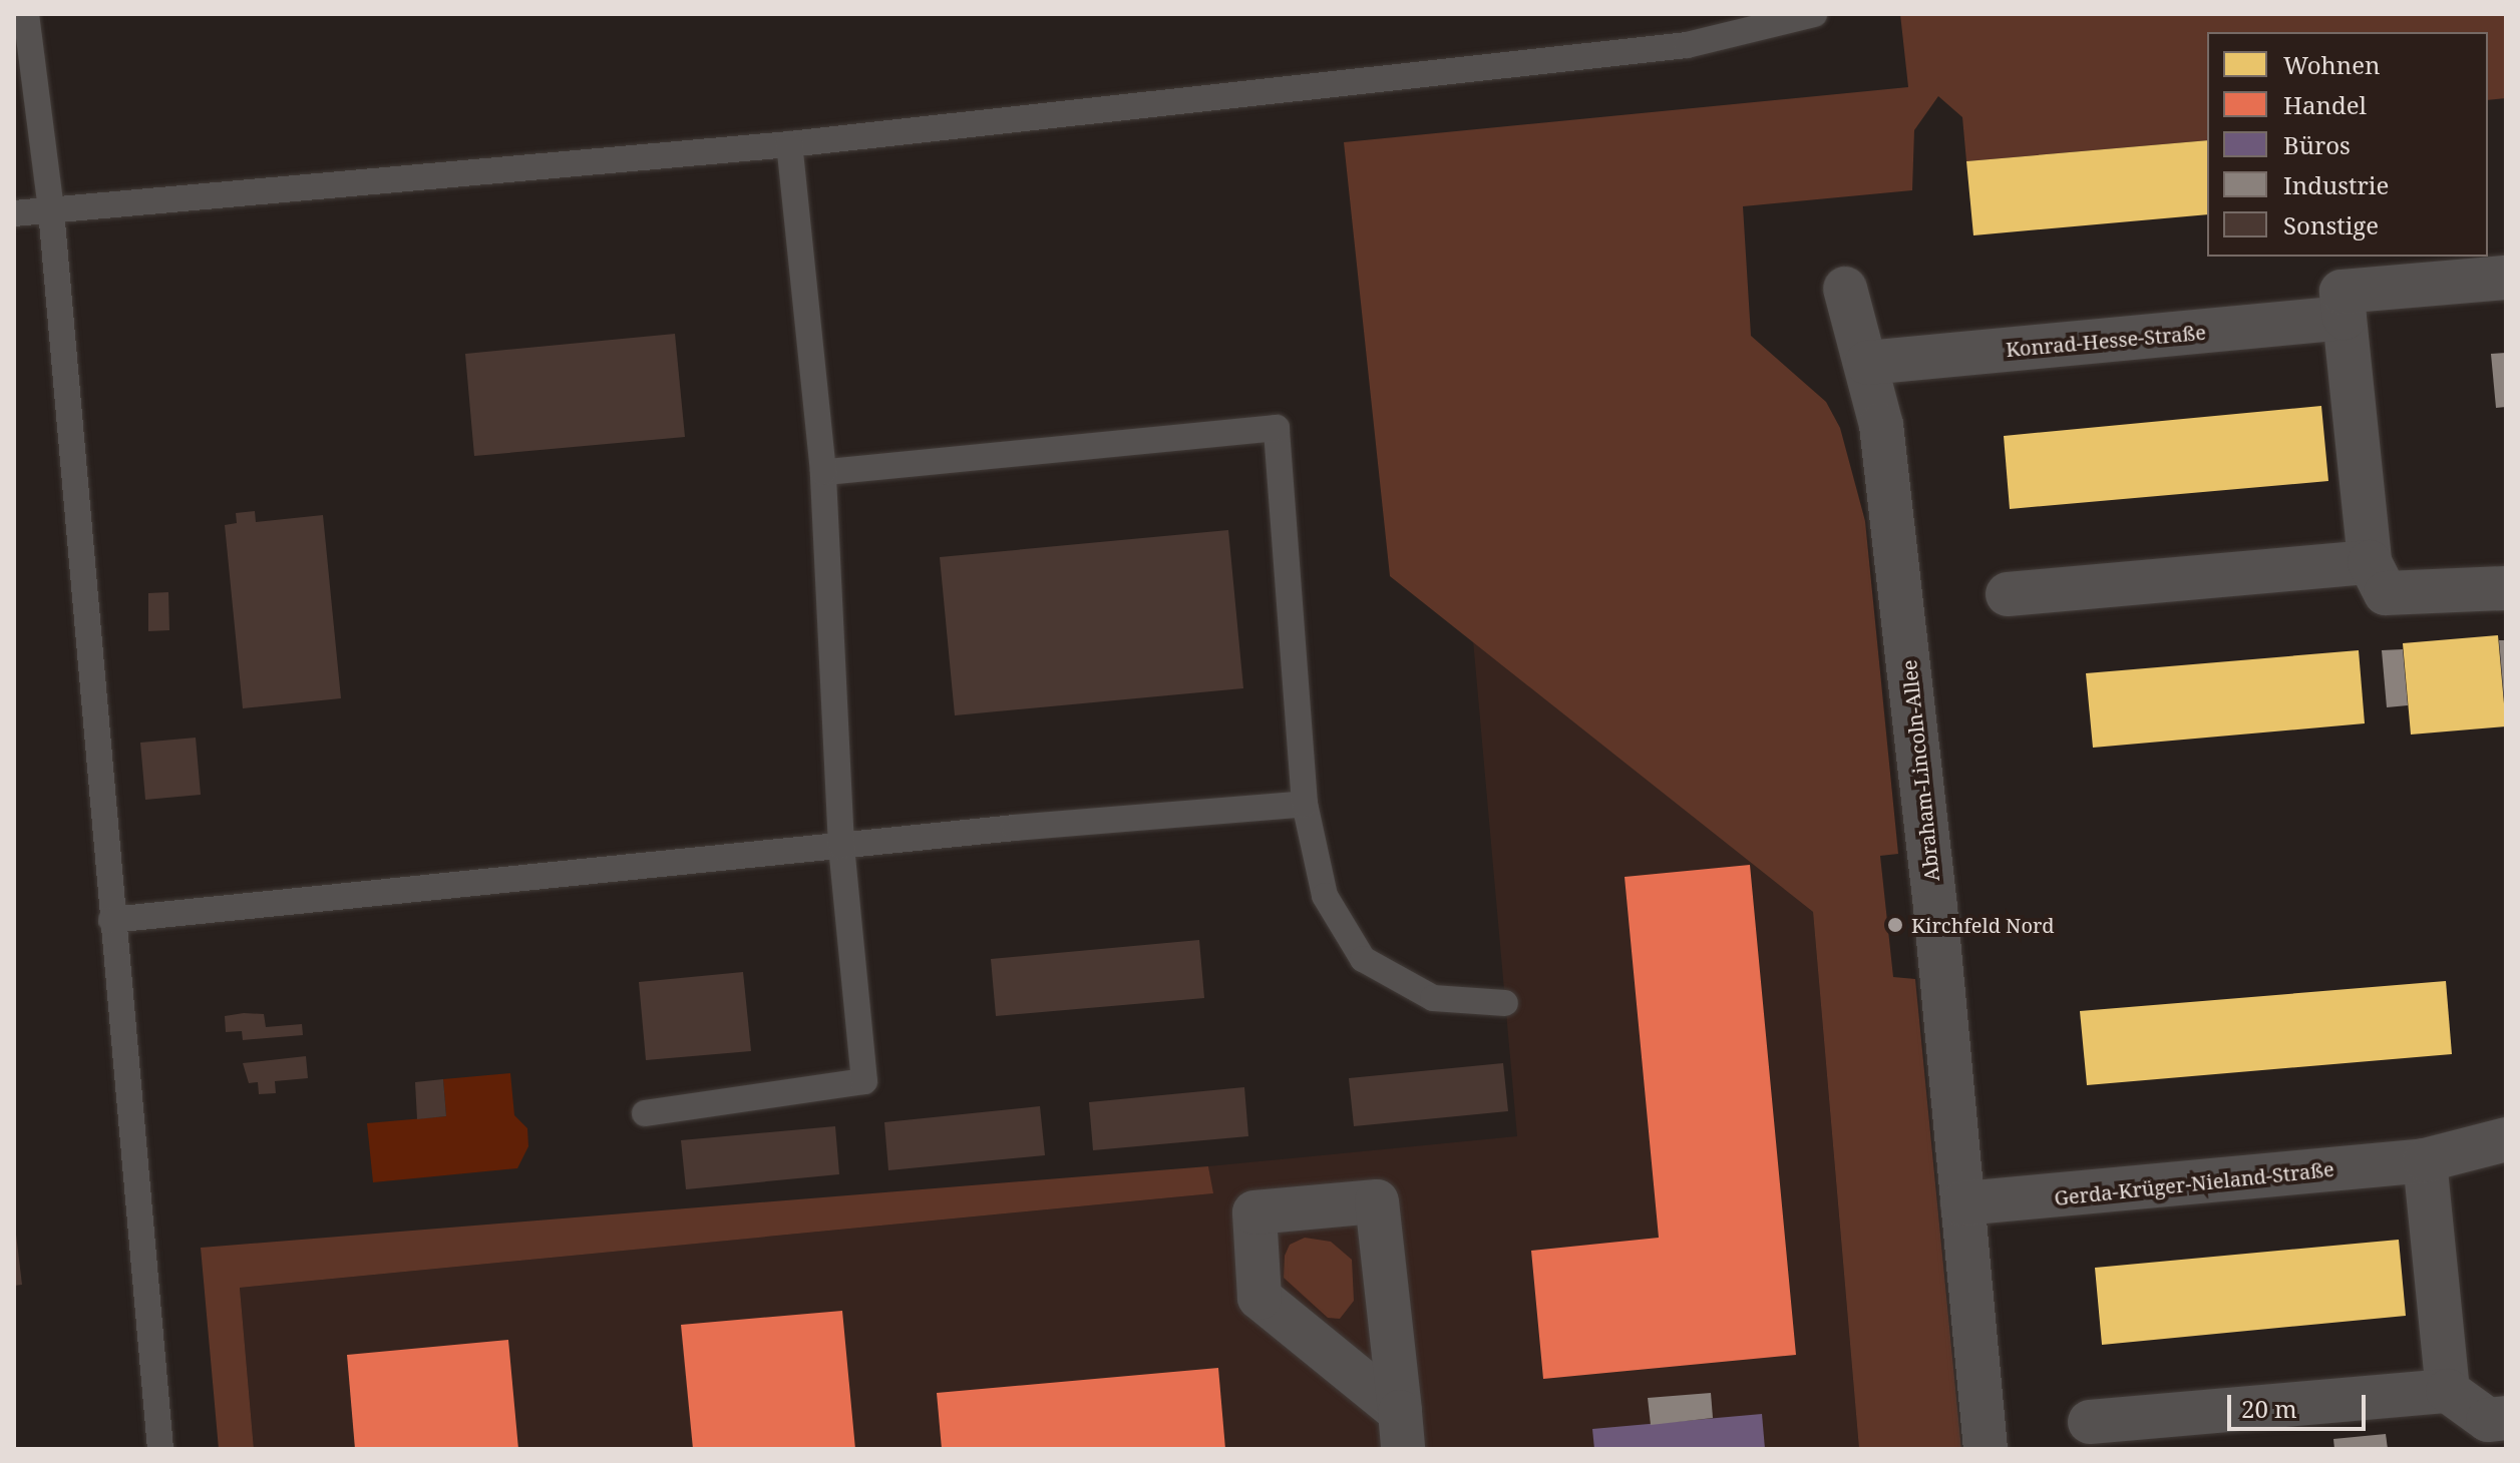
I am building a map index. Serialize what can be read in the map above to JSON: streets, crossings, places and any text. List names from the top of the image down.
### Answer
{
  "streets": {
    "street": ["Konrad-Hesse-Straße", "Abraham-Lincoln-Allee", "Gerda-Krüger-Nieland-Straße"]
  },
  "crossings": [
    ["Konrad-Hesse-Straße", "Abraham-Lincoln-Allee"],
    ["Abraham-Lincoln-Allee", "Gerda-Krüger-Nieland-Straße"]
  ],
  "places": ["Kirchfeld Nord"],
  "legend": [
    "Wohnen",
    "Handel",
    "Büros",
    "Industrie",
    "Sonstige"
  ],
  "scale_bar": "20 m"
}
